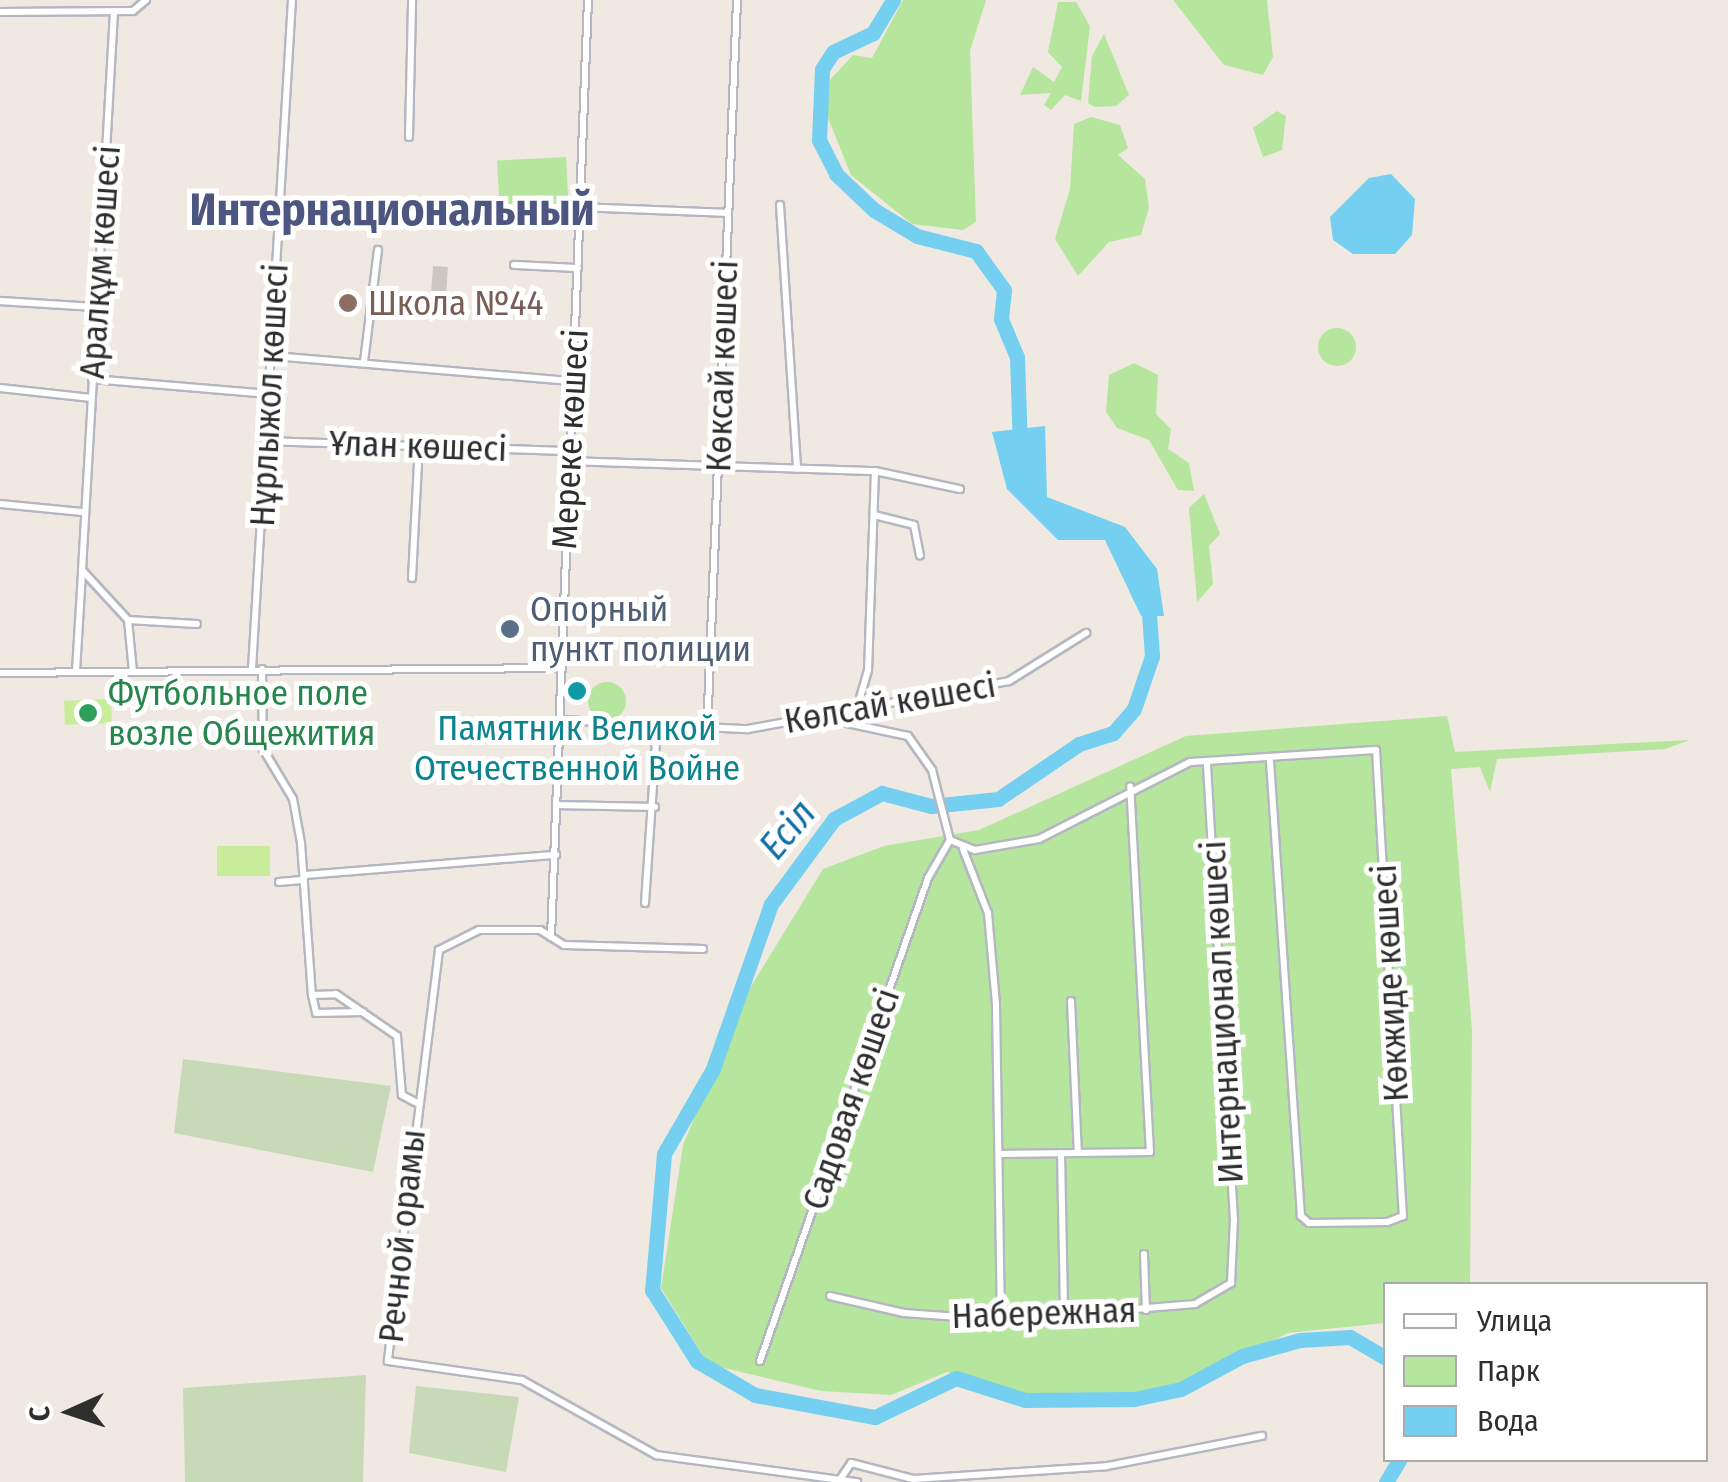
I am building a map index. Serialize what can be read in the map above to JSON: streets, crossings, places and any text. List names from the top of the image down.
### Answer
{
  "streets": {
    "street": [
      "Аралқұм көшесі",
      "Көксай көшесі",
      "Нұрлыжол көшесі",
      "Мереке көшесі",
      "Ұлан көшесі",
      "Көлсай көшесі",
      "Көкжиде көшесі",
      "Интернационал көшесі",
      "Садовая көшесі",
      "Речной орамы",
      "Набережная"
    ]
  },
  "crossings": [
    ["Көксай көшесі", "Көлсай көшесі"],
    ["Нұрлыжол көшесі", "Ұлан көшесі"],
    ["Мереке көшесі", "Ұлан көшесі"],
    ["Мереке көшесі", "Көлсай көшесі"],
    ["Мереке көшесі", "Речной орамы"],
    ["Интернационал көшесі", "Набережная"]
  ],
  "districts": ["Интернациональный"],
  "water": ["Есіл"],
  "places": [
    "Школа №44",
    "Опорный пункт полиции",
    "Памятник Великой Отечественной Войне",
    "Футбольное поле возле Общежития"
  ],
  "legend": ["Улица", "Парк", "Вода"],
  "north": "left"
}
